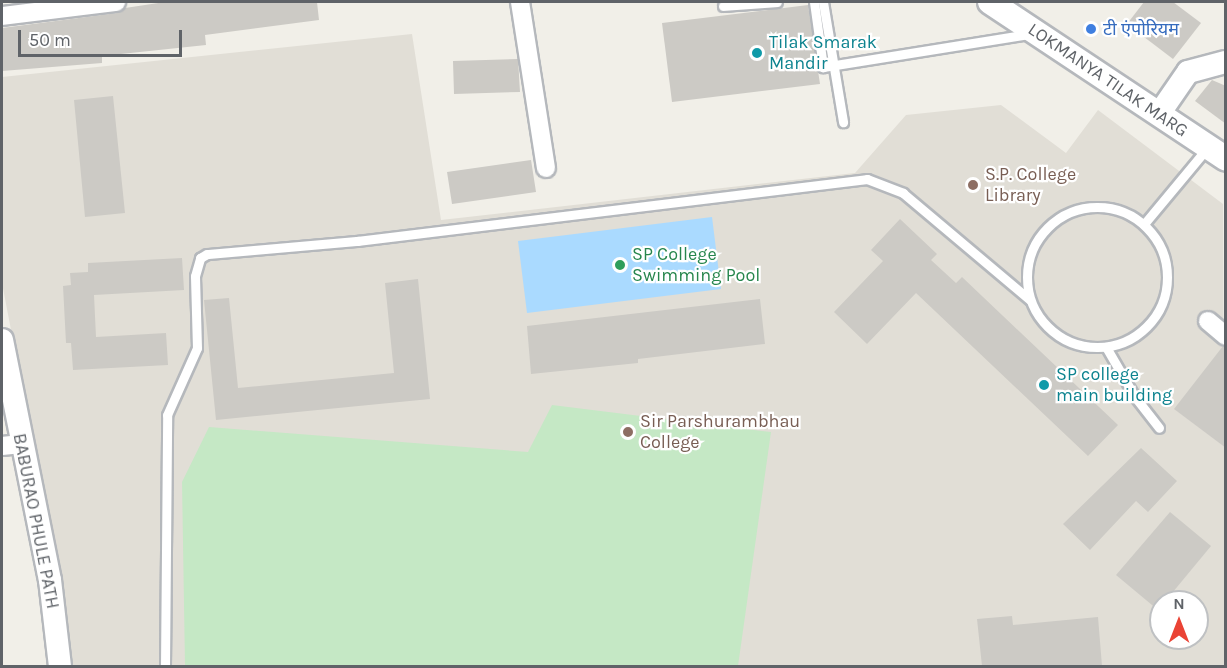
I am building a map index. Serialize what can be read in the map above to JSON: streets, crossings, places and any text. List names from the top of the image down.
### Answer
{
  "streets": {
    "main road": ["LOKMANYA TILAK MARG"],
    "street": ["BABURAO PHULE PATH"]
  },
  "places": [
    "टी एंपोरियम",
    "Tilak Smarak Mandir",
    "S.P. College Library",
    "SP College Swimming Pool",
    "SP college main building",
    "Sir Parshurambhau College"
  ],
  "scale_bar": "50 m",
  "north": "top"
}
